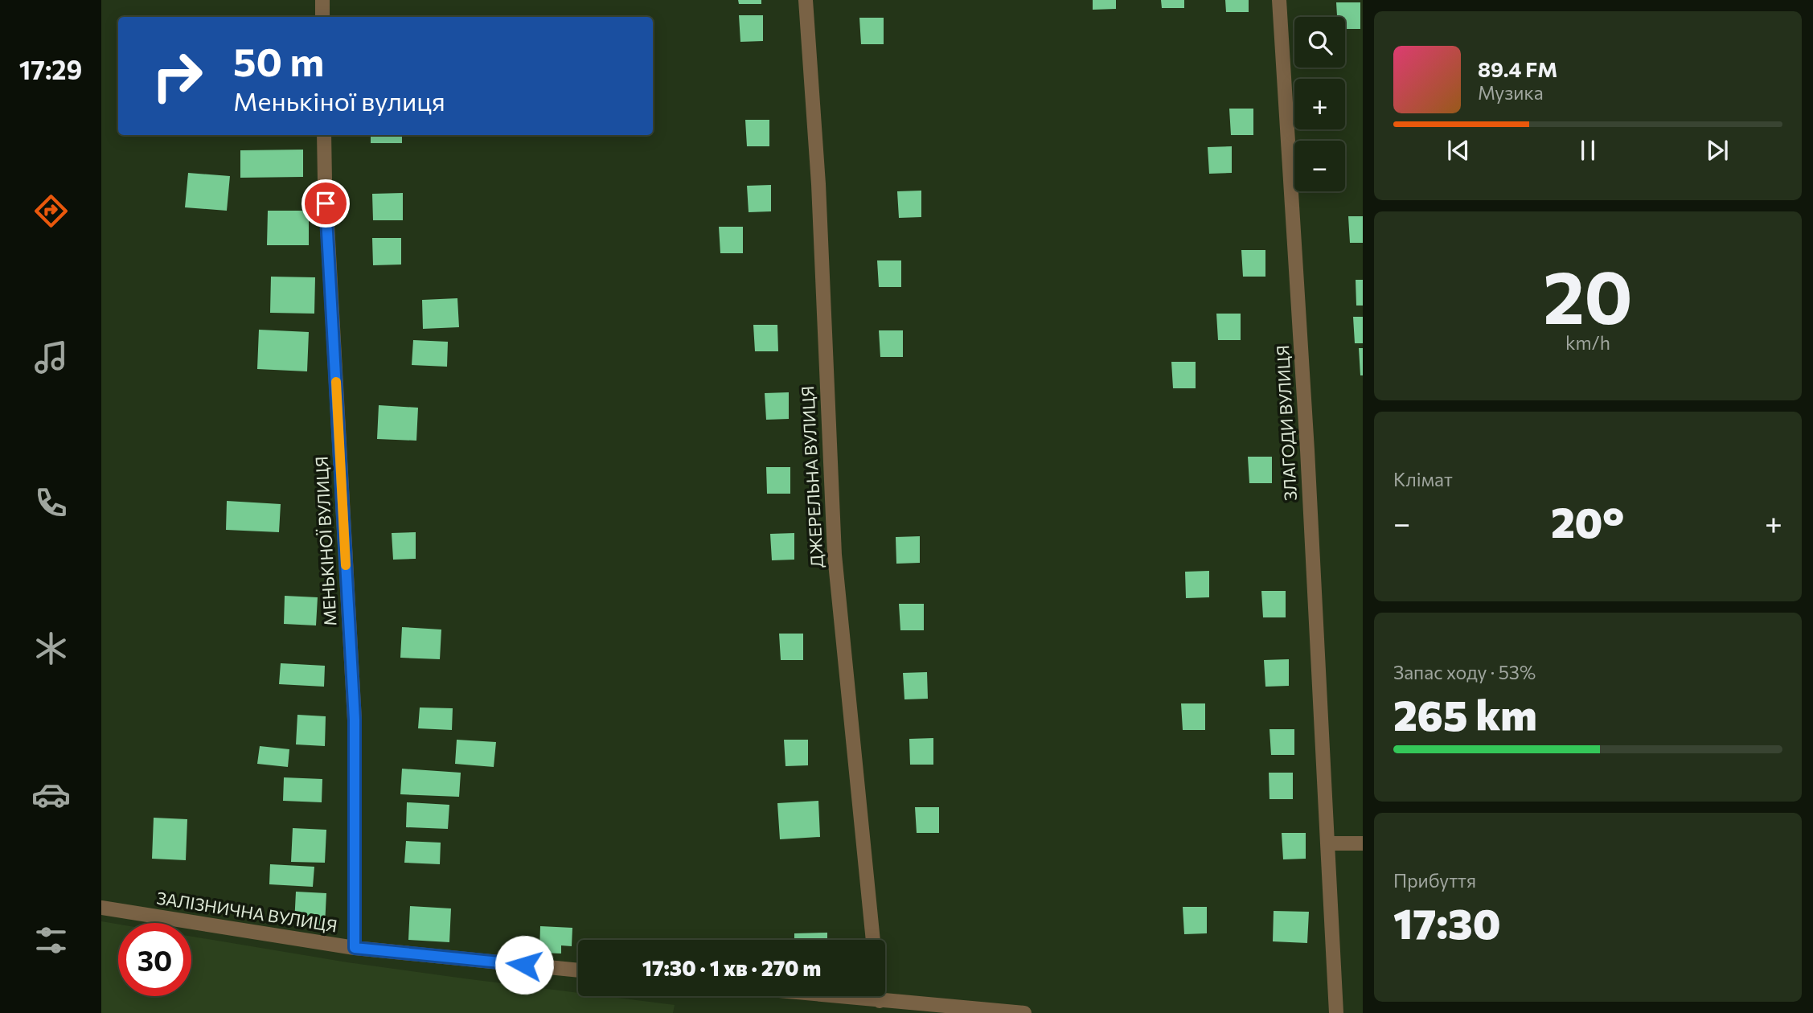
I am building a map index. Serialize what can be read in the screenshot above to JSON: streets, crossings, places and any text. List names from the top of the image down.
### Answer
{
  "streets": {
    "street": [
      "ЗЛАГОДИ ВУЛИЦЯ",
      "ДЖЕРЕЛЬНА ВУЛИЦЯ",
      "МЕНЬКІНОЇ ВУЛИЦЯ",
      "ЗАЛІЗНИЧНА ВУЛИЦЯ"
    ]
  },
  "crossings": [
    ["МЕНЬКІНОЇ ВУЛИЦЯ", "ЗАЛІЗНИЧНА ВУЛИЦЯ"]
  ],
  "page": {
    "tabs": "17:29",
    "map_buttons": ["+", "−"],
    "turn": ["50 m", "Менькіної вулиця"],
    "song": ["89.4 FM", "Музика"],
    "tile": [
      ["20", "km/h"],
      "Клімат",
      ["Запас ходу · 53%", "265 km"],
      ["Прибуття", "17:30"]
    ],
    "heat": ["−", "20°", "+"],
    "limit": "30",
    "trip": "17:30 · 1 хв · 270 m"
  }
}
